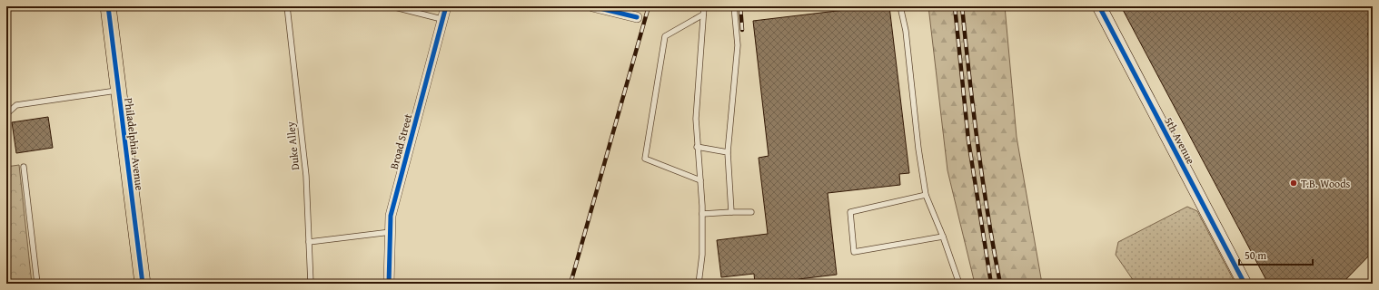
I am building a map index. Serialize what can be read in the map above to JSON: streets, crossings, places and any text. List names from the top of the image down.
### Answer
{
  "streets": {
    "main road": ["Philadelphia Avenue"],
    "street": ["5th Avenue", "Broad Street"],
    "lane": ["Duke Alley"]
  },
  "places": ["T.B. Woods"],
  "scale_bar": "50 m"
}
